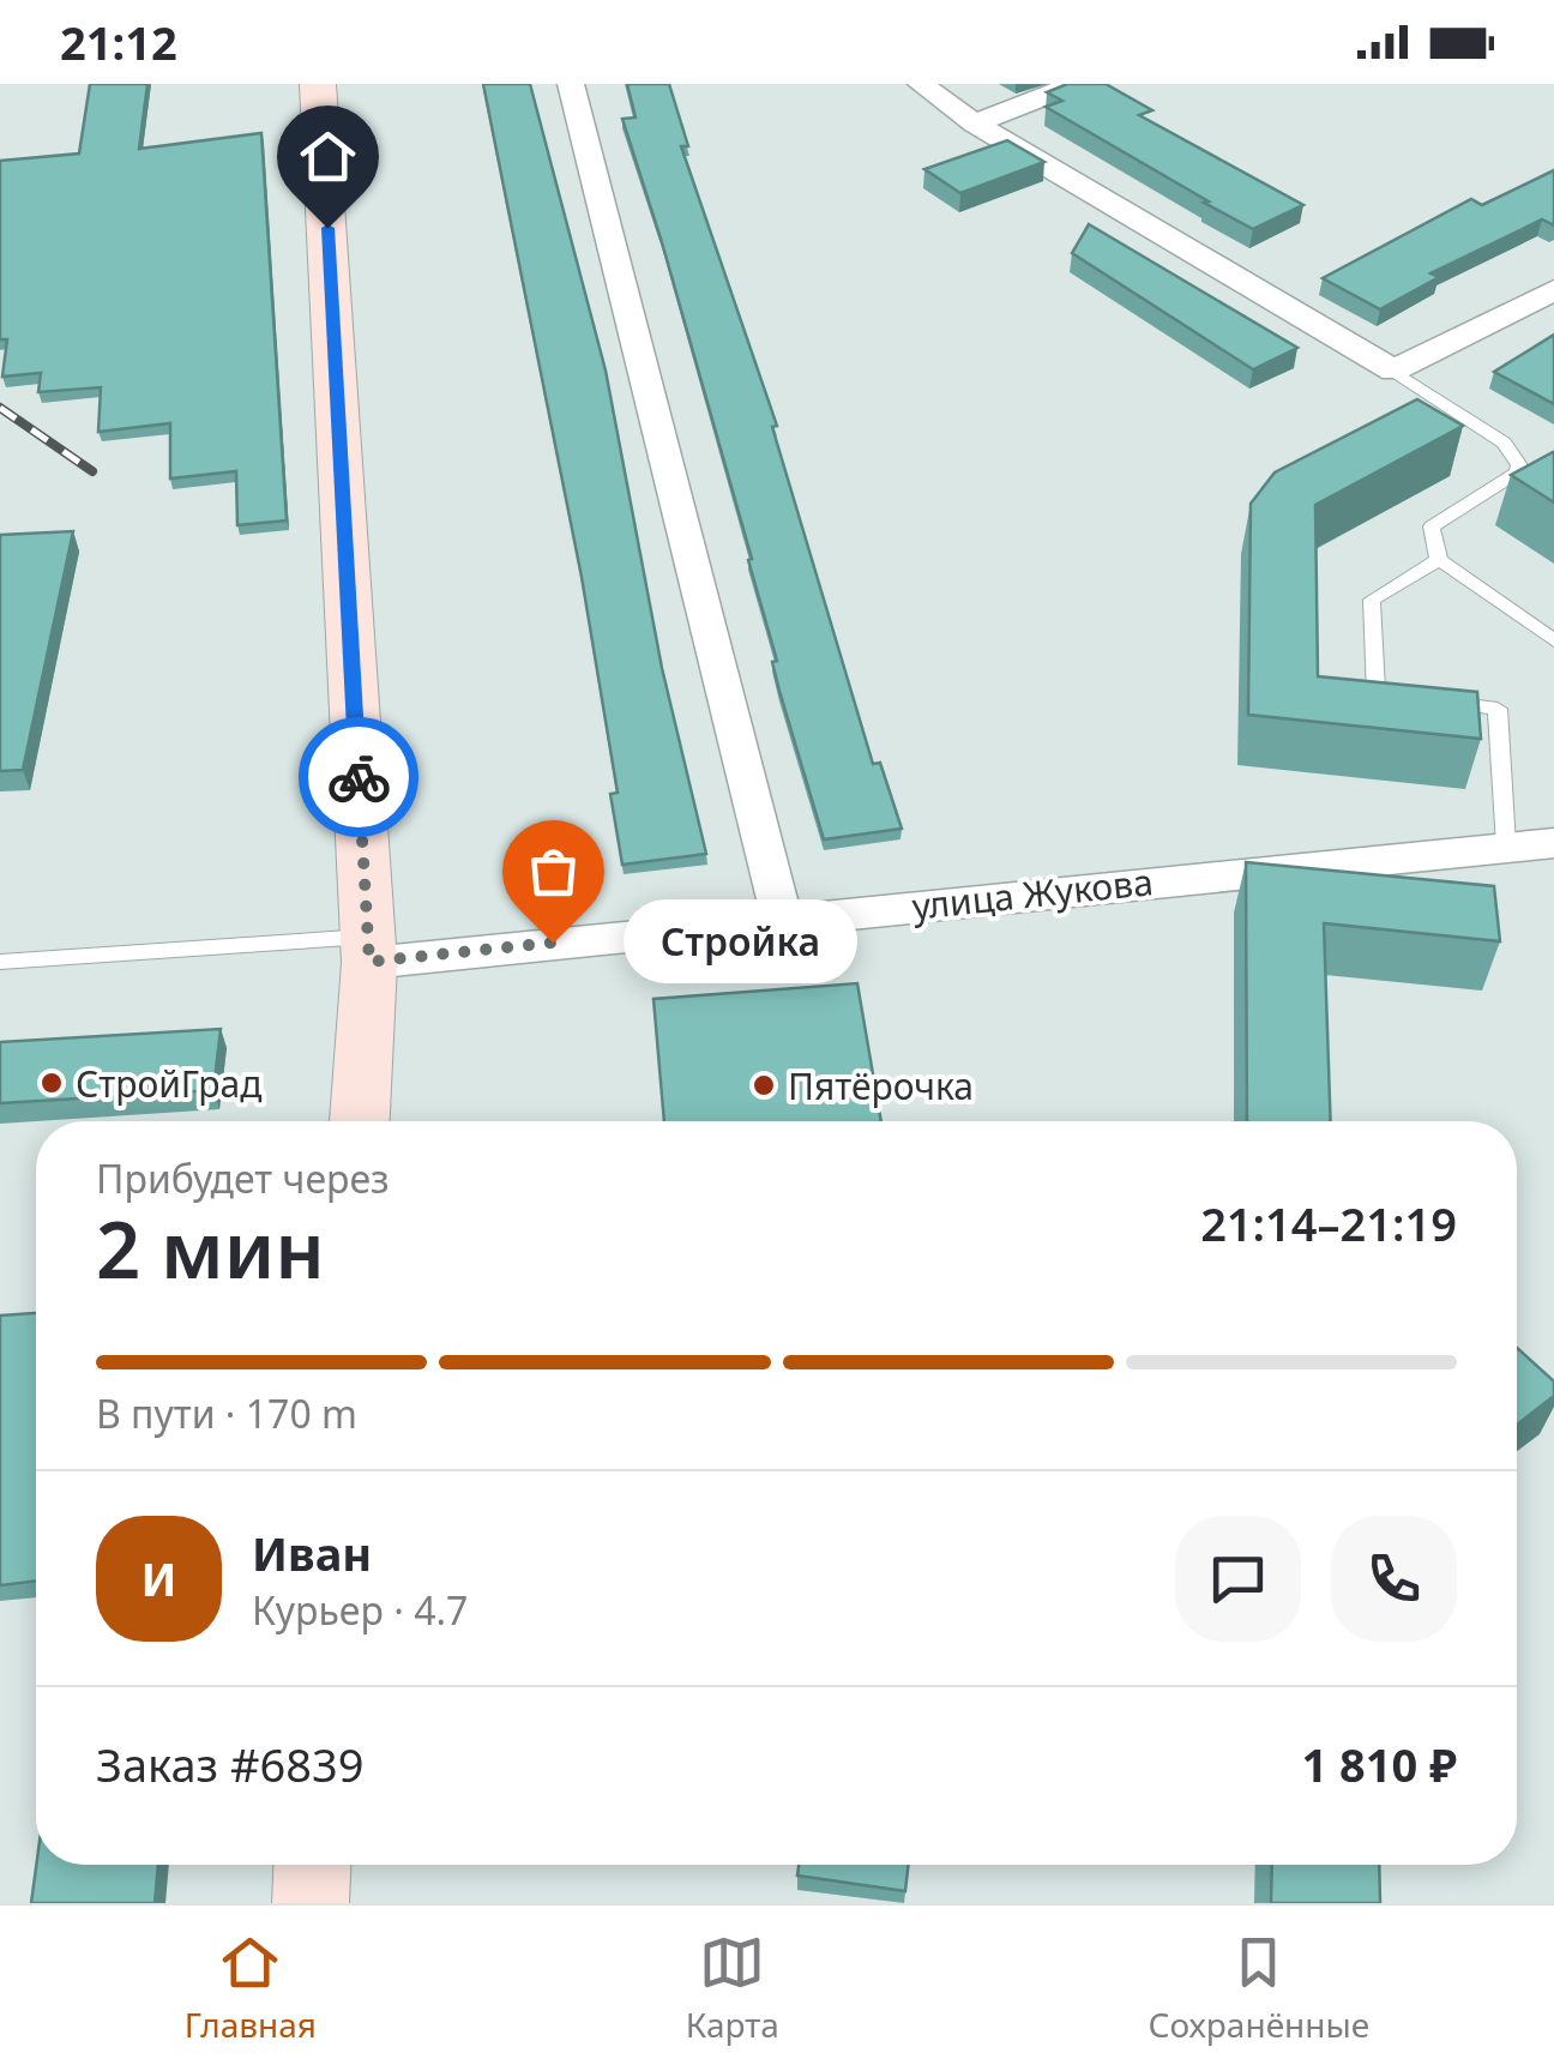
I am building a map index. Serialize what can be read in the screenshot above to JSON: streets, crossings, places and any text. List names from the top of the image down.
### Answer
{
  "streets": {
    "street": ["улица Жукова"]
  },
  "places": ["Стройка", "СтройГрад", "Пятёрочка"],
  "page": {
    "status": "21:12",
    "bubble": "Стройка",
    "heading": ["2 мин", "Прибудет через", "21:14–21:19"],
    "panel": [
      "Иван",
      "Курьер · 4.7",
      "Заказ #6839",
      "1 810 ₽"
    ],
    "bar": "В пути · 170 m",
    "round": "И",
    "tabs": ["Главная", "Карта", "Сохранённые"]
  }
}
